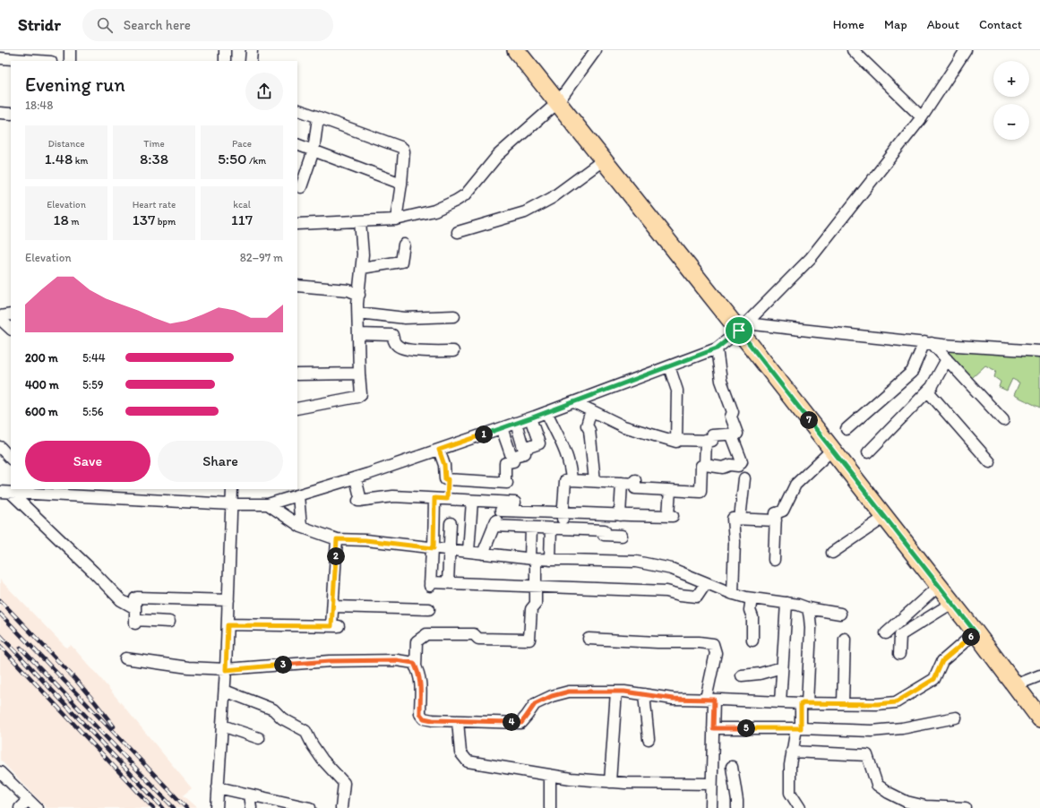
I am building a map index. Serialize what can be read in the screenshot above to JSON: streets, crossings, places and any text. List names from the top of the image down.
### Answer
{
  "page": {
    "header": "Stridr",
    "search": "Search here",
    "nav": [
      "Home",
      "Map",
      "About",
      "Contact"
    ],
    "map_buttons": ["+", "−"],
    "heading": ["Evening run", "18:48"],
    "stats": [
      ["Distance", "1.48 km"],
      ["Time", "8:38"],
      ["Pace", "5:50 /km"],
      ["Elevation", "18 m"],
      ["Heart rate", "137 bpm"],
      ["kcal", "117"]
    ],
    "chart": ["Elevation", "82–97 m"],
    "list": [
      {
        "name": "200 m",
        "note": "5:44"
      },
      {
        "name": "400 m",
        "note": "5:59"
      },
      {
        "name": "600 m",
        "note": "5:56"
      }
    ],
    "pins": [
      "7",
      "1",
      "2",
      "6",
      "3",
      "4",
      "5"
    ],
    "buttons": ["Save", "Share"]
  }
}
